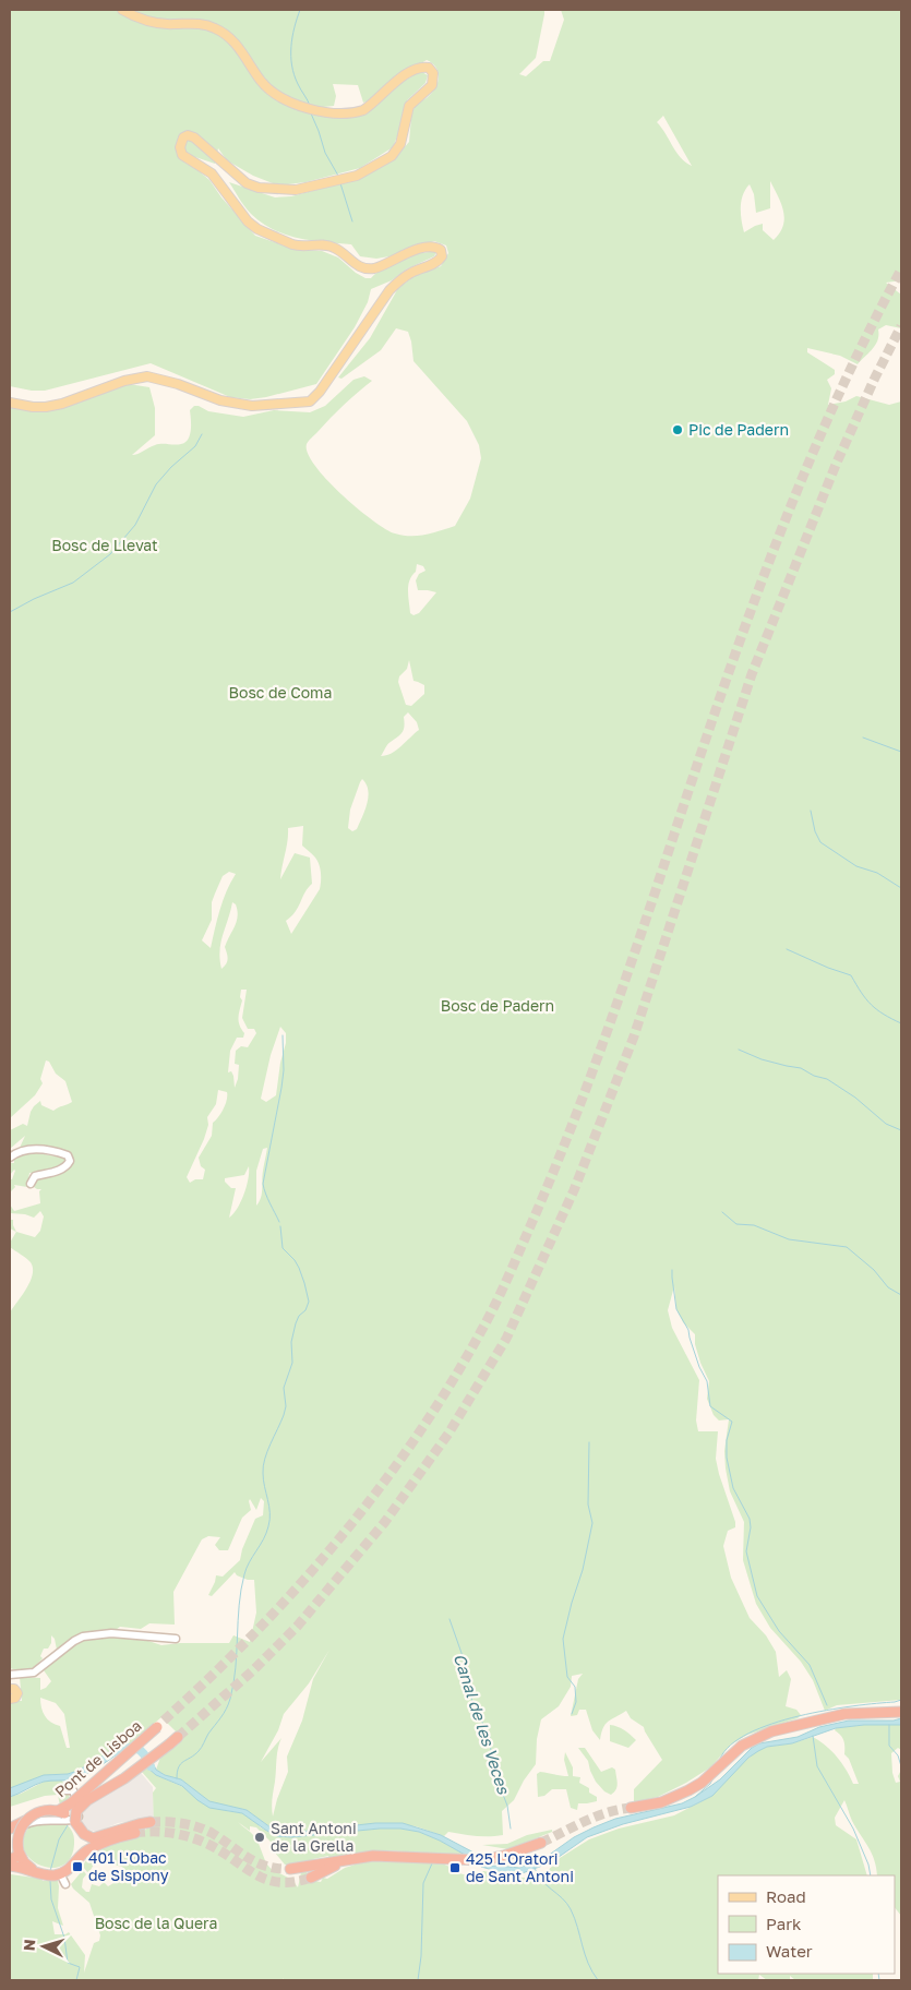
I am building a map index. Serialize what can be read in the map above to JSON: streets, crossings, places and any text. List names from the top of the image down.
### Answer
{
  "streets": {
    "highway": ["Pont de Lisboa"]
  },
  "water": ["Canal de les Veces"],
  "parks": [
    "Bosc de Llevat",
    "Bosc de Coma",
    "Bosc de Padern",
    "Bosc de la Quera"
  ],
  "places": {
    "other": ["Pic de Padern", "Sant Antoni de la Grella"],
    "transit": ["401 L'Obac de Sispony", "425 L'Oratori de Sant Antoni"]
  },
  "legend": ["Road", "Park", "Water"],
  "north": "left"
}
